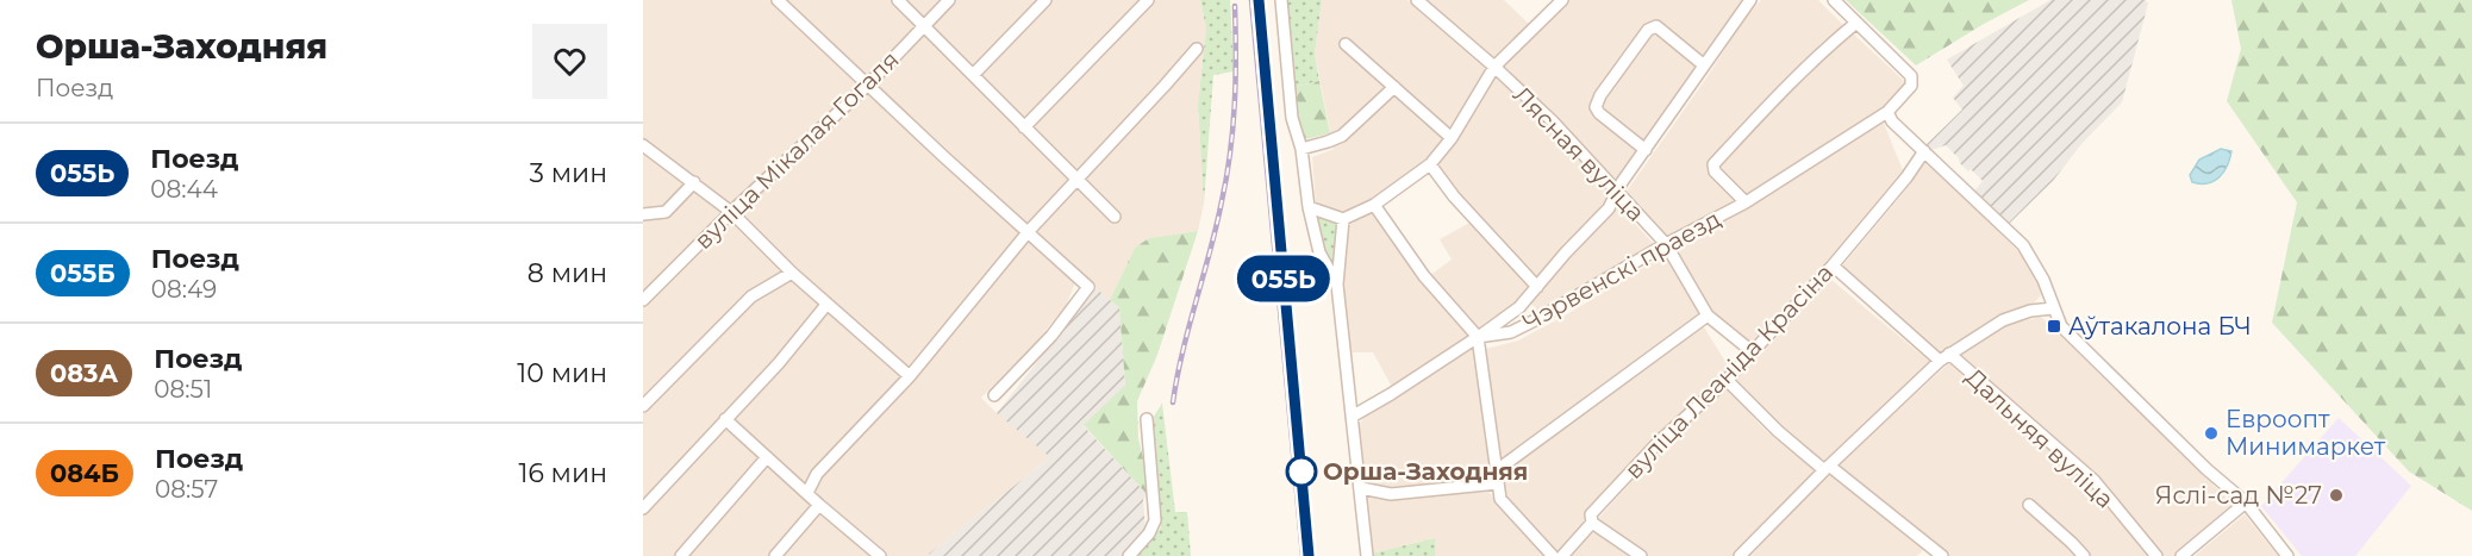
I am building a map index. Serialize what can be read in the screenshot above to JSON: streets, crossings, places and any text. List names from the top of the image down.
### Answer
{
  "streets": {
    "street": [
      "вуліца Мікалая Гогаля",
      "Лясная вуліца",
      "Чэрвенскі праезд",
      "вуліца Леаніда Красіна",
      "Дальняя вуліца"
    ]
  },
  "crossings": [
    ["Лясная вуліца", "Чэрвенскі праезд"],
    ["Лясная вуліца", "вуліца Леаніда Красіна"],
    ["вуліца Леаніда Красіна", "Дальняя вуліца"]
  ],
  "places": {
    "transit": ["Аўтакалона БЧ"],
    "other": ["Евроопт Минимаркет", "Орша-Заходняя", "Яслі-сад №27"]
  },
  "page": {
    "heading": ["Орша-Заходняя", "Поезд"],
    "on_map": "055Ь",
    "list": [
      {
        "mark": "055Ь",
        "name": "Поезд",
        "note": "08:44",
        "value": "3 мин"
      },
      {
        "mark": "055Б",
        "name": "Поезд",
        "note": "08:49",
        "value": "8 мин"
      },
      {
        "mark": "083А",
        "name": "Поезд",
        "note": "08:51",
        "value": "10 мин"
      },
      {
        "mark": "084Б",
        "name": "Поезд",
        "note": "08:57",
        "value": "16 мин"
      }
    ]
  }
}
